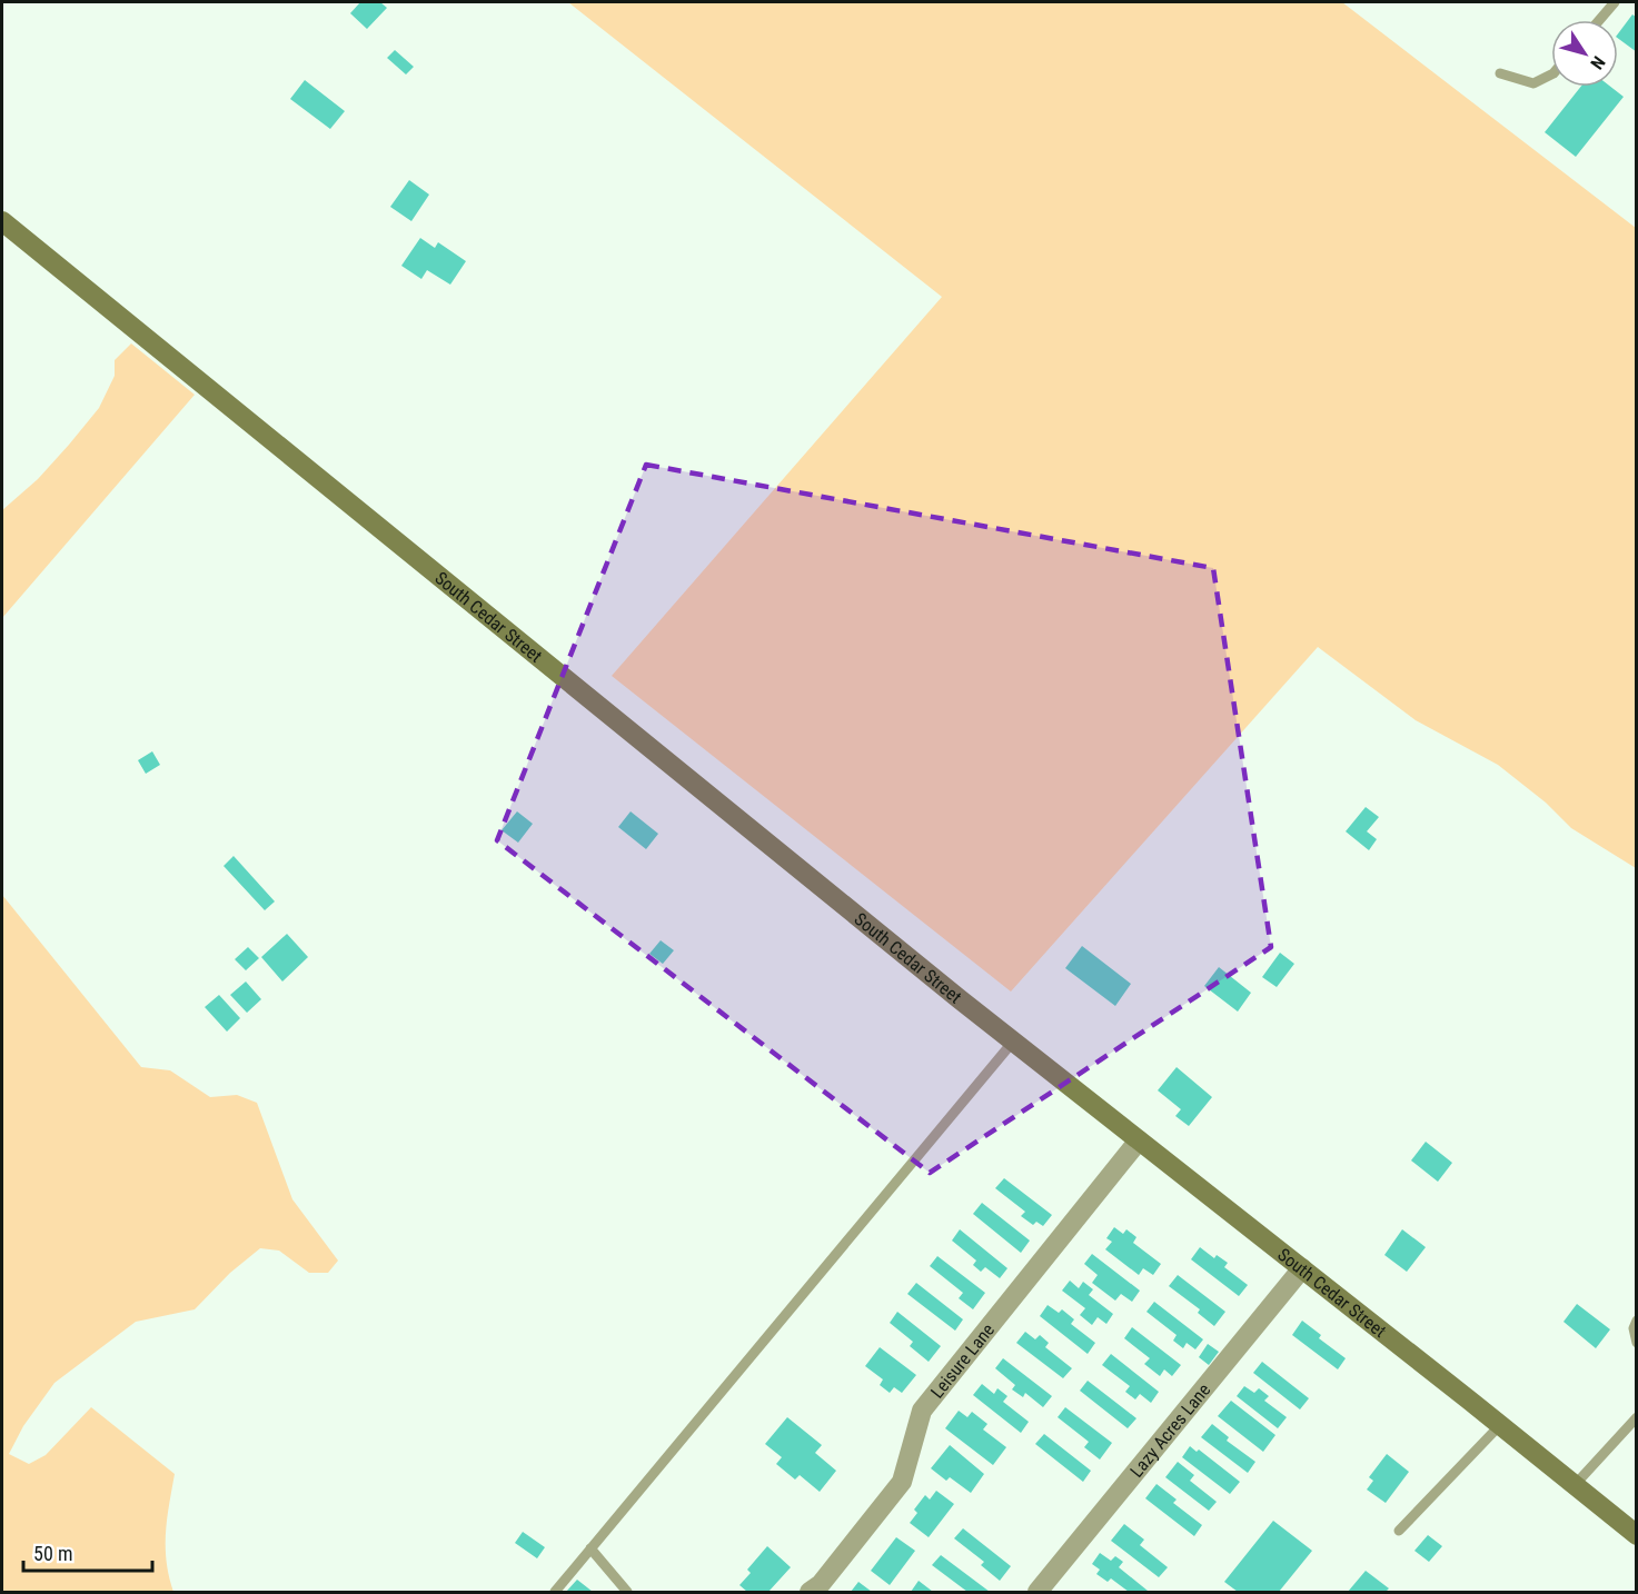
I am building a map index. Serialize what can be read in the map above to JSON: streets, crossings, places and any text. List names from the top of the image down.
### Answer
{
  "streets": {
    "main road": ["South Cedar Street"],
    "street": ["Leisure Lane", "Lazy Acres Lane"]
  },
  "crossings": [
    ["South Cedar Street", "Leisure Lane"],
    ["South Cedar Street", "Lazy Acres Lane"]
  ],
  "scale_bar": "50 m",
  "north": "bottom right"
}
